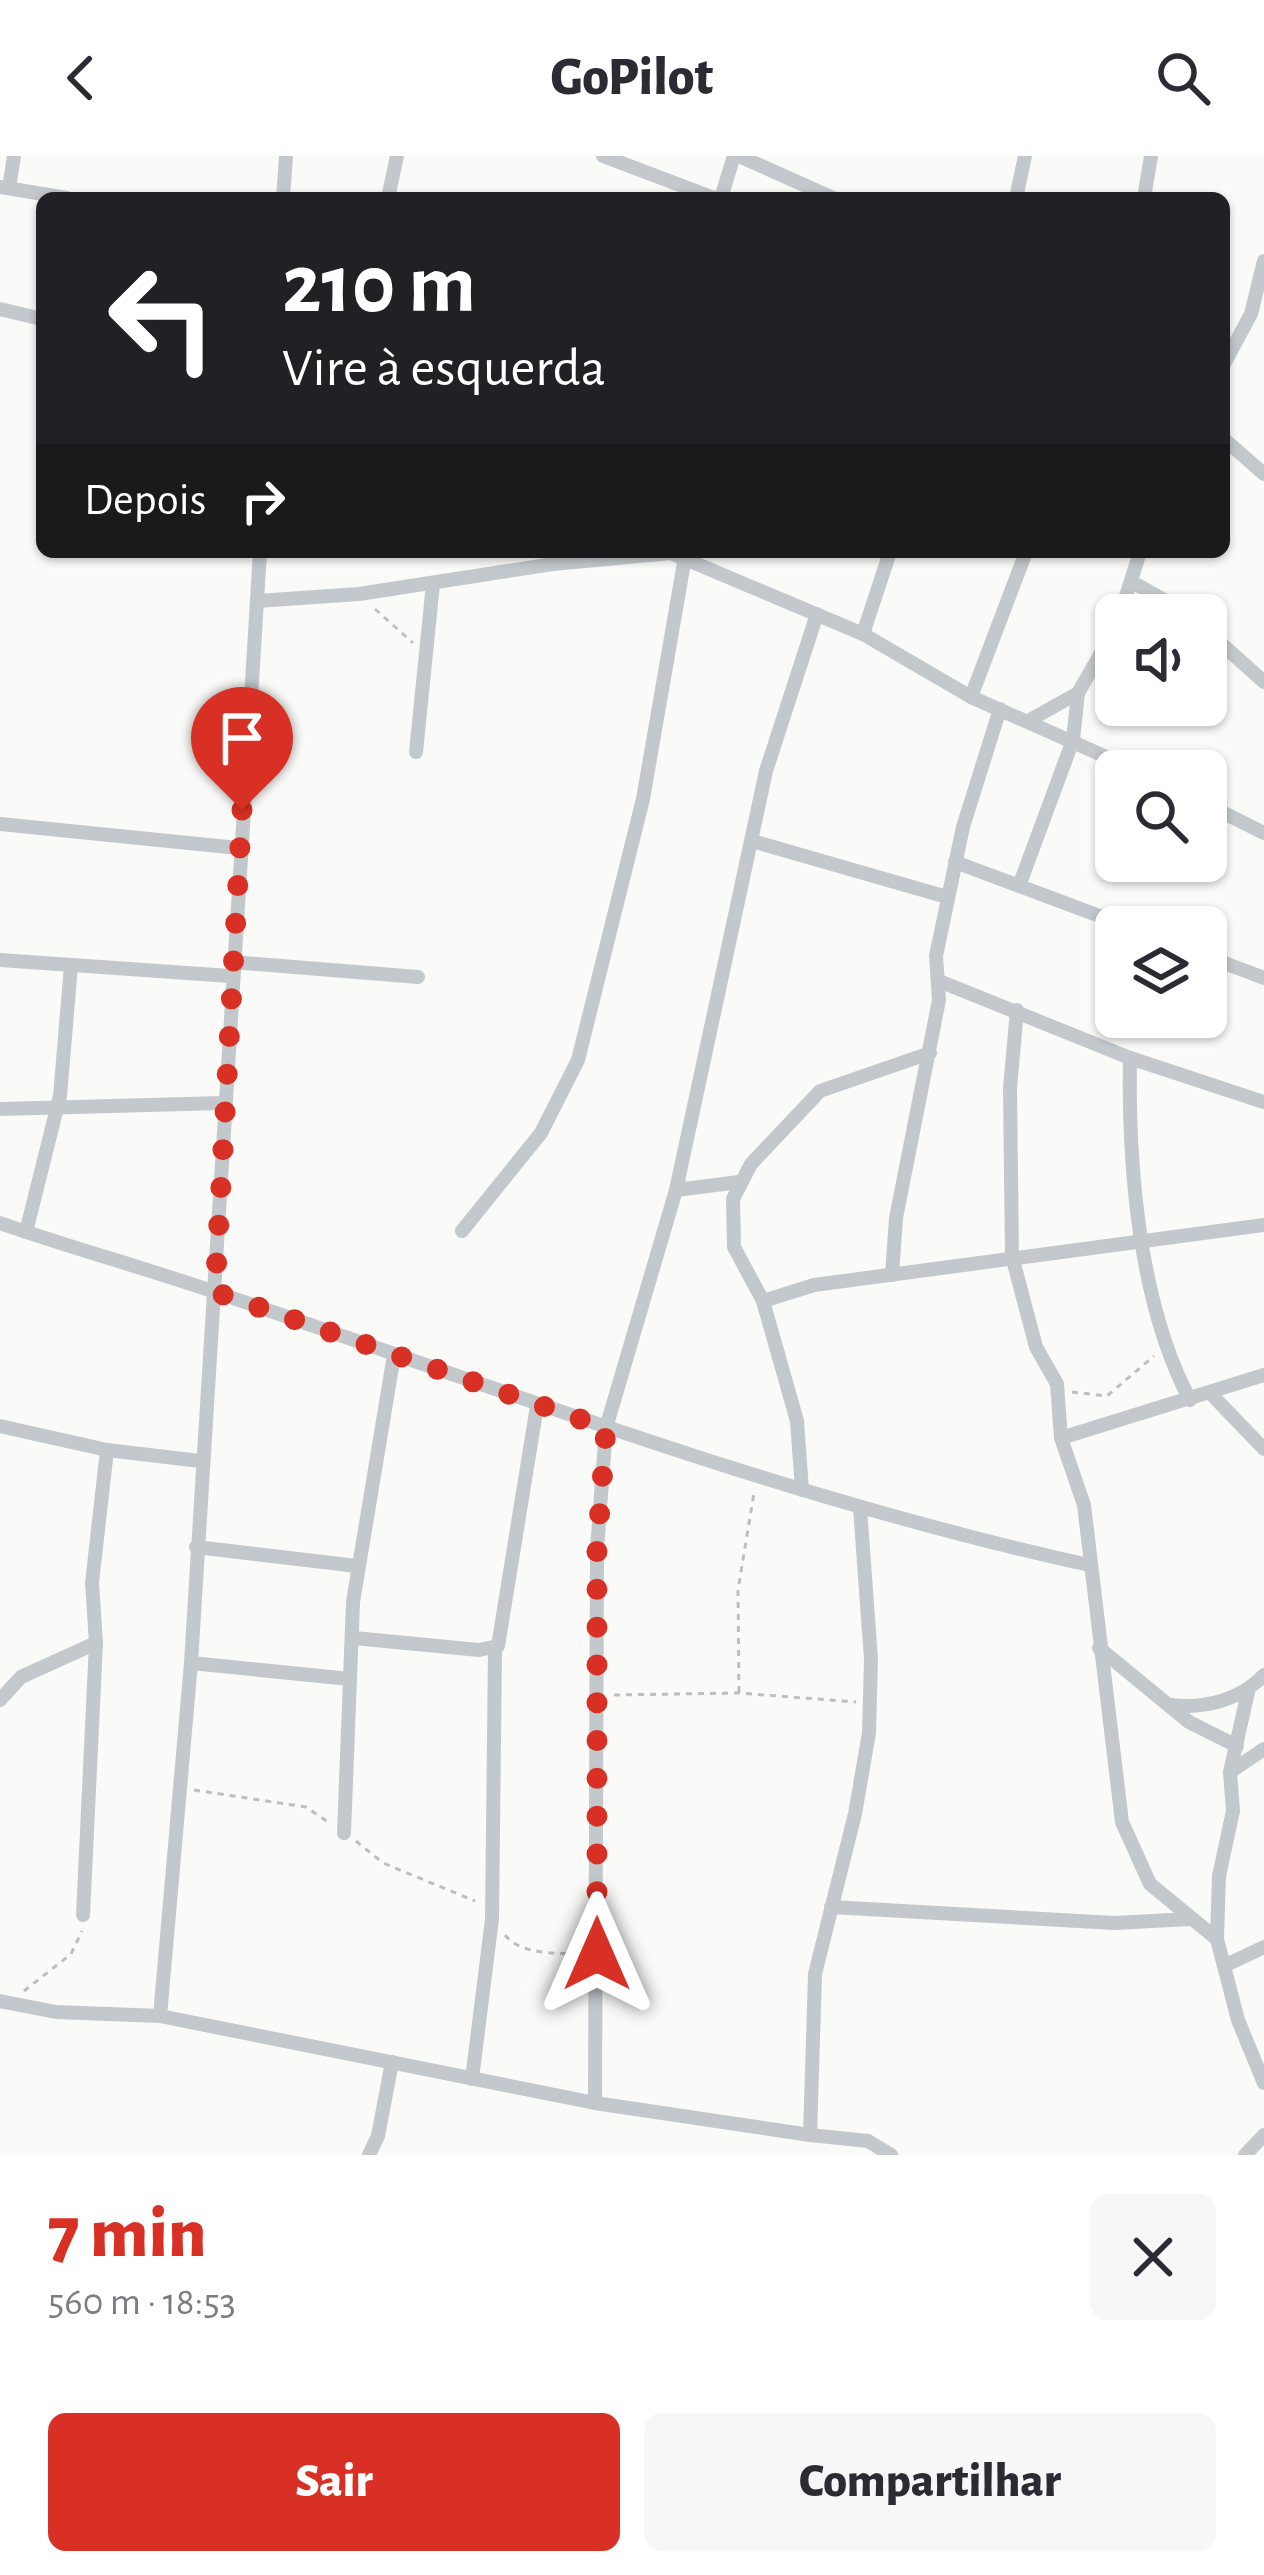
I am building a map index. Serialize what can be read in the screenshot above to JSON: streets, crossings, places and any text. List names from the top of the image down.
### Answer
{
  "page": {
    "header": "GoPilot",
    "turn": ["210 m", "Vire à esquerda"],
    "then": "Depois",
    "heading": ["7 min", "560 m · 18:53"],
    "buttons": ["Sair", "Compartilhar"]
  }
}
